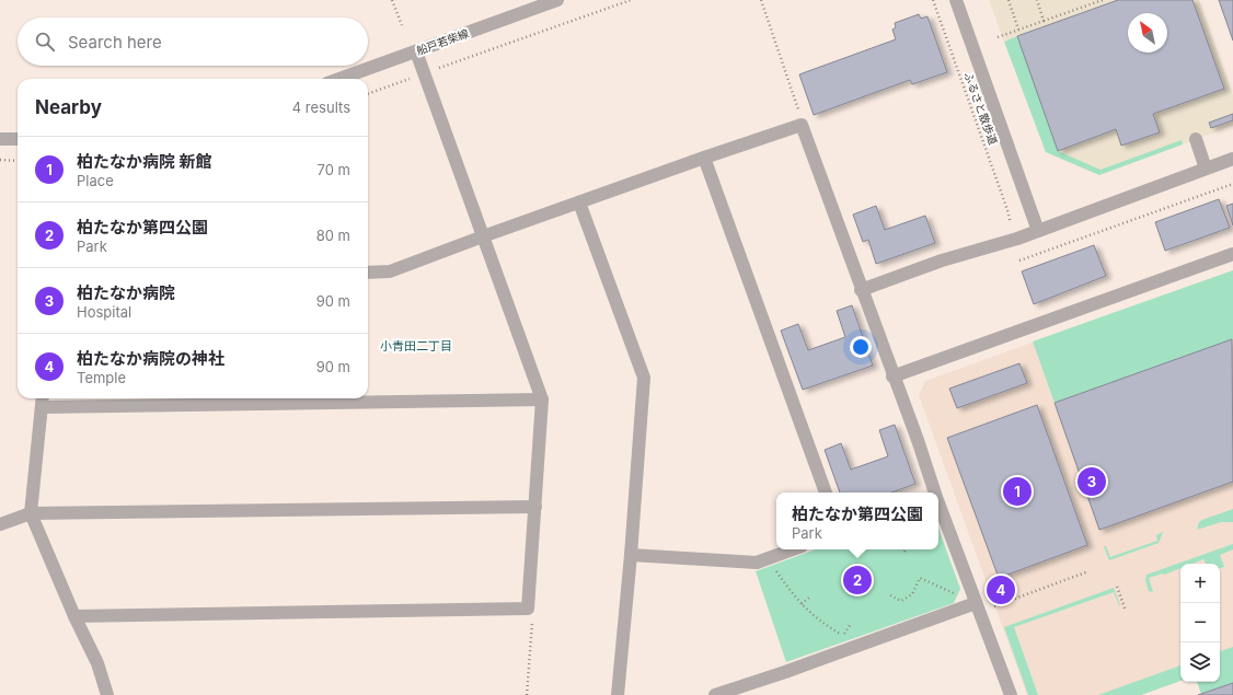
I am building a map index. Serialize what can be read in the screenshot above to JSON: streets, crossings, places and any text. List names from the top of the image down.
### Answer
{
  "streets": {
    "street": ["船戸若柴線"],
    "path": ["ふるさと散歩道"]
  },
  "districts": ["小青田二丁目"],
  "north": "top left",
  "page": {
    "search": "Search here",
    "heading": ["Nearby", "4 results"],
    "list": [
      {
        "mark": "1",
        "name": "柏たなか病院 新館",
        "note": "Place",
        "value": "70 m"
      },
      {
        "mark": "2",
        "name": "柏たなか第四公園",
        "note": "Park",
        "value": "80 m"
      },
      {
        "mark": "3",
        "name": "柏たなか病院",
        "note": "Hospital",
        "value": "90 m"
      },
      {
        "mark": "4",
        "name": "柏たなか病院の神社",
        "note": "Temple",
        "value": "90 m"
      }
    ],
    "pins": [
      "3",
      "1",
      "2",
      "4"
    ],
    "popup": ["柏たなか第四公園", "Park"],
    "map_buttons": ["+", "−"]
  }
}
